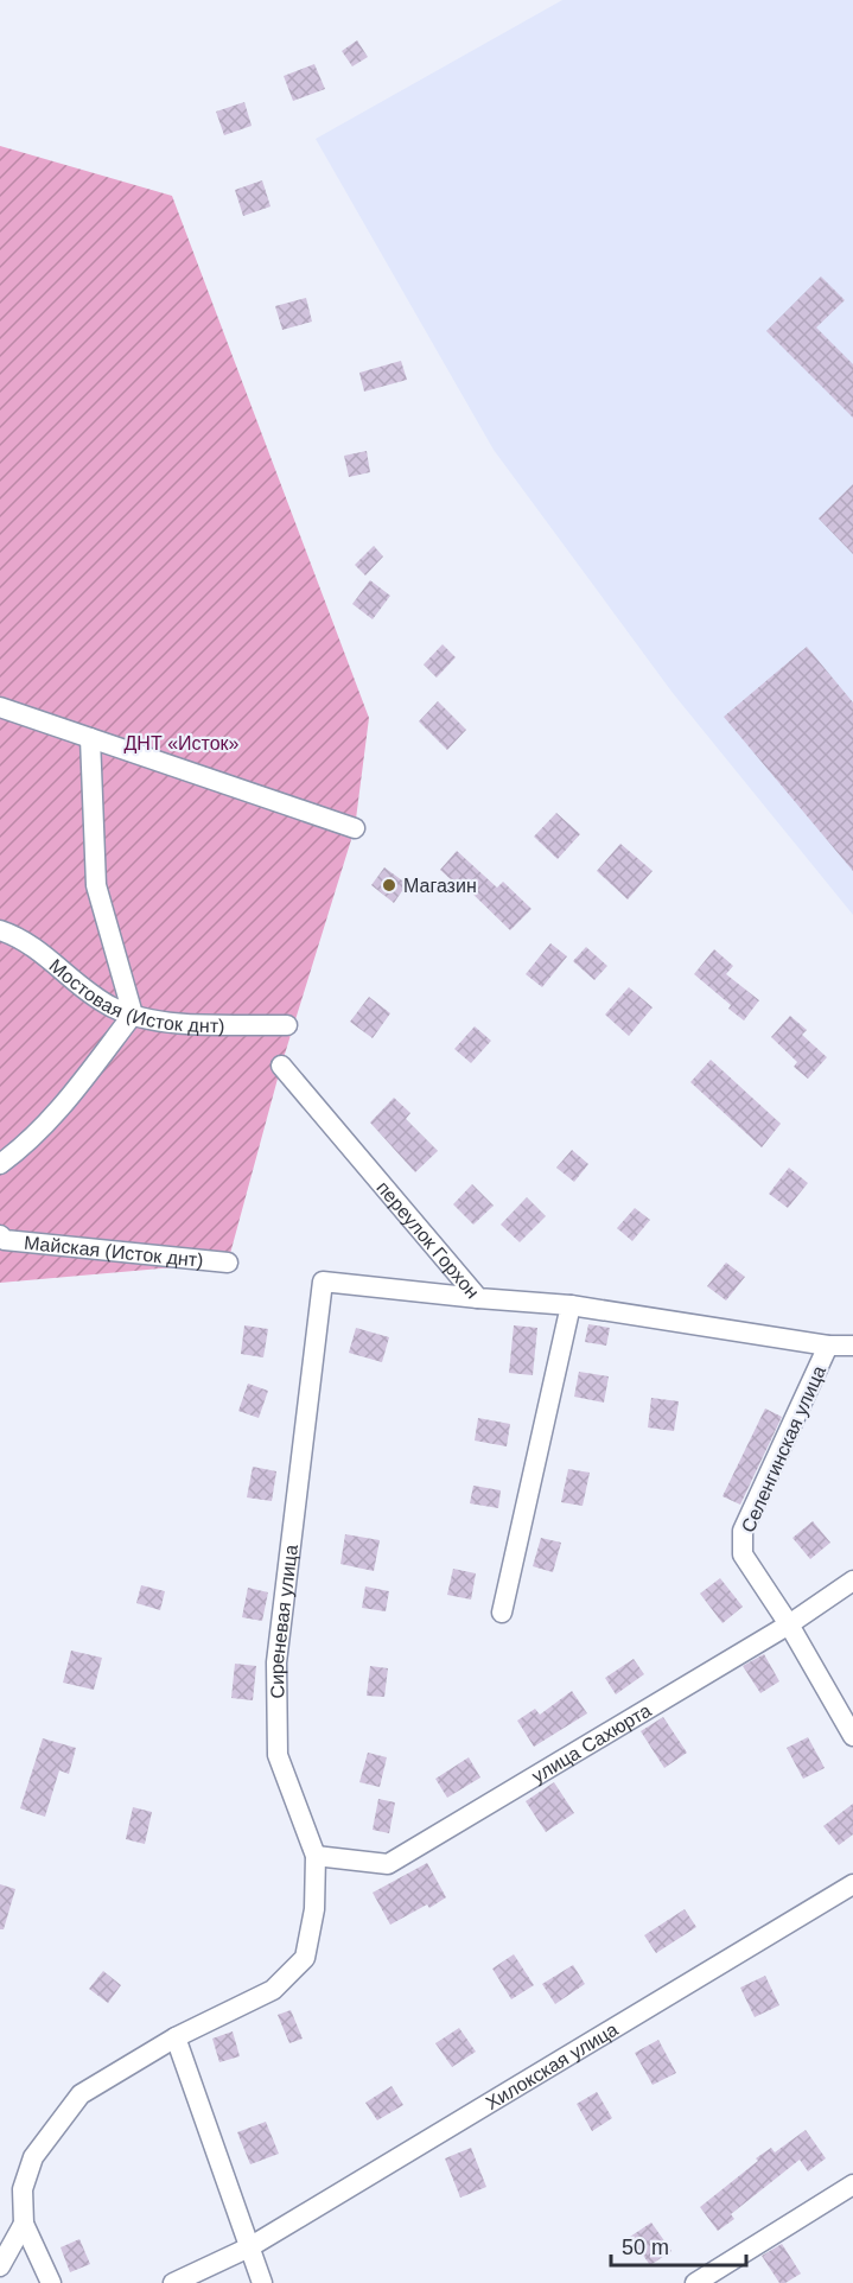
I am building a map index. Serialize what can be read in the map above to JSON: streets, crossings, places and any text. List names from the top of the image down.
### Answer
{
  "streets": {
    "street": [
      "Мостовая (Исток днт)",
      "переулок Горхон",
      "Майская (Исток днт)",
      "Селенгинская улица",
      "Сиреневая улица",
      "улица Сахюрта",
      "Хилокская улица"
    ]
  },
  "crossings": [
    ["переулок Горхон", "Селенгинская улица"],
    ["переулок Горхон", "Сиреневая улица"],
    ["Селенгинская улица", "улица Сахюрта"],
    ["Сиреневая улица", "улица Сахюрта"]
  ],
  "parks": ["ДНТ «Исток»"],
  "places": ["Магазин"],
  "scale_bar": "50 m"
}
